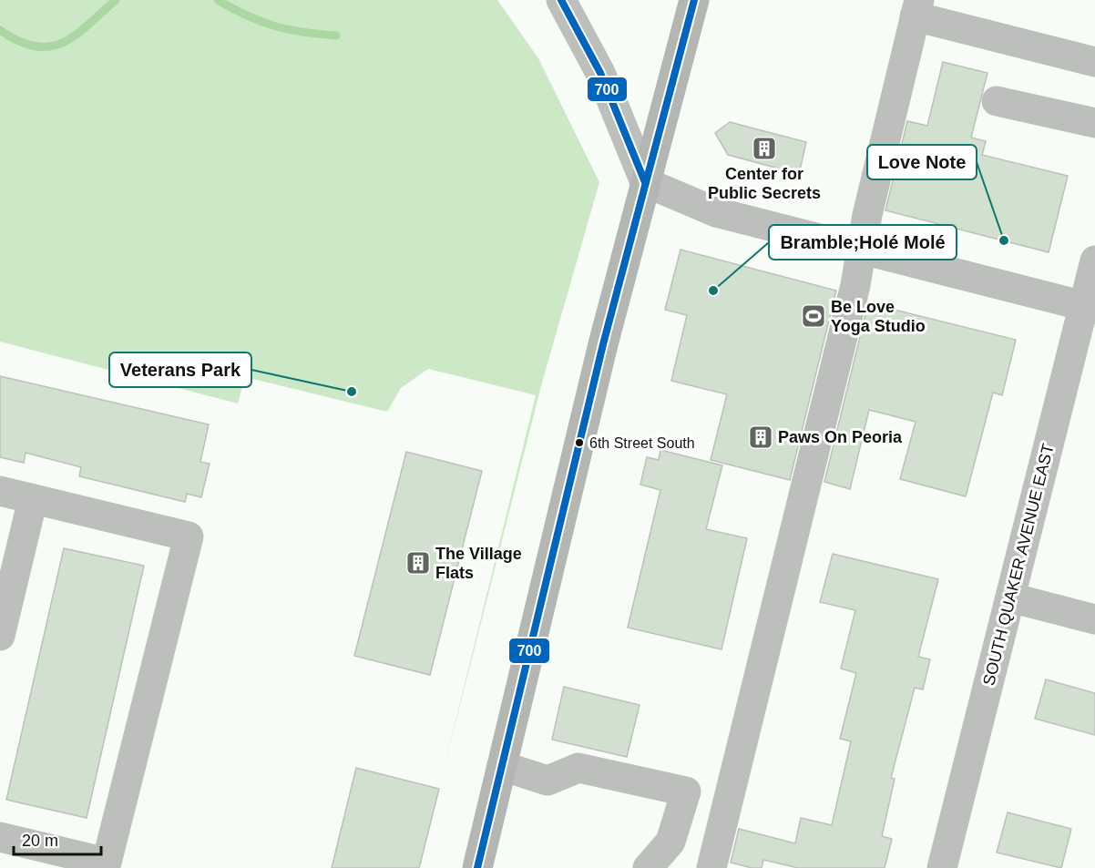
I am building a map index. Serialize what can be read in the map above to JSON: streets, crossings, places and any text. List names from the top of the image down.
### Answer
{
  "streets": {
    "street": ["SOUTH QUAKER AVENUE EAST"]
  },
  "places": {
    "building": ["Center for Public Secrets", "Paws On Peoria", "The Village Flats"],
    "other": [
      "Love Note",
      "Bramble;Holé Molé",
      "Veterans Park",
      "6th Street South"
    ],
    "sports": ["Be Love Yoga Studio"]
  },
  "lines": ["transit line 700"],
  "scale_bar": "20 m"
}
